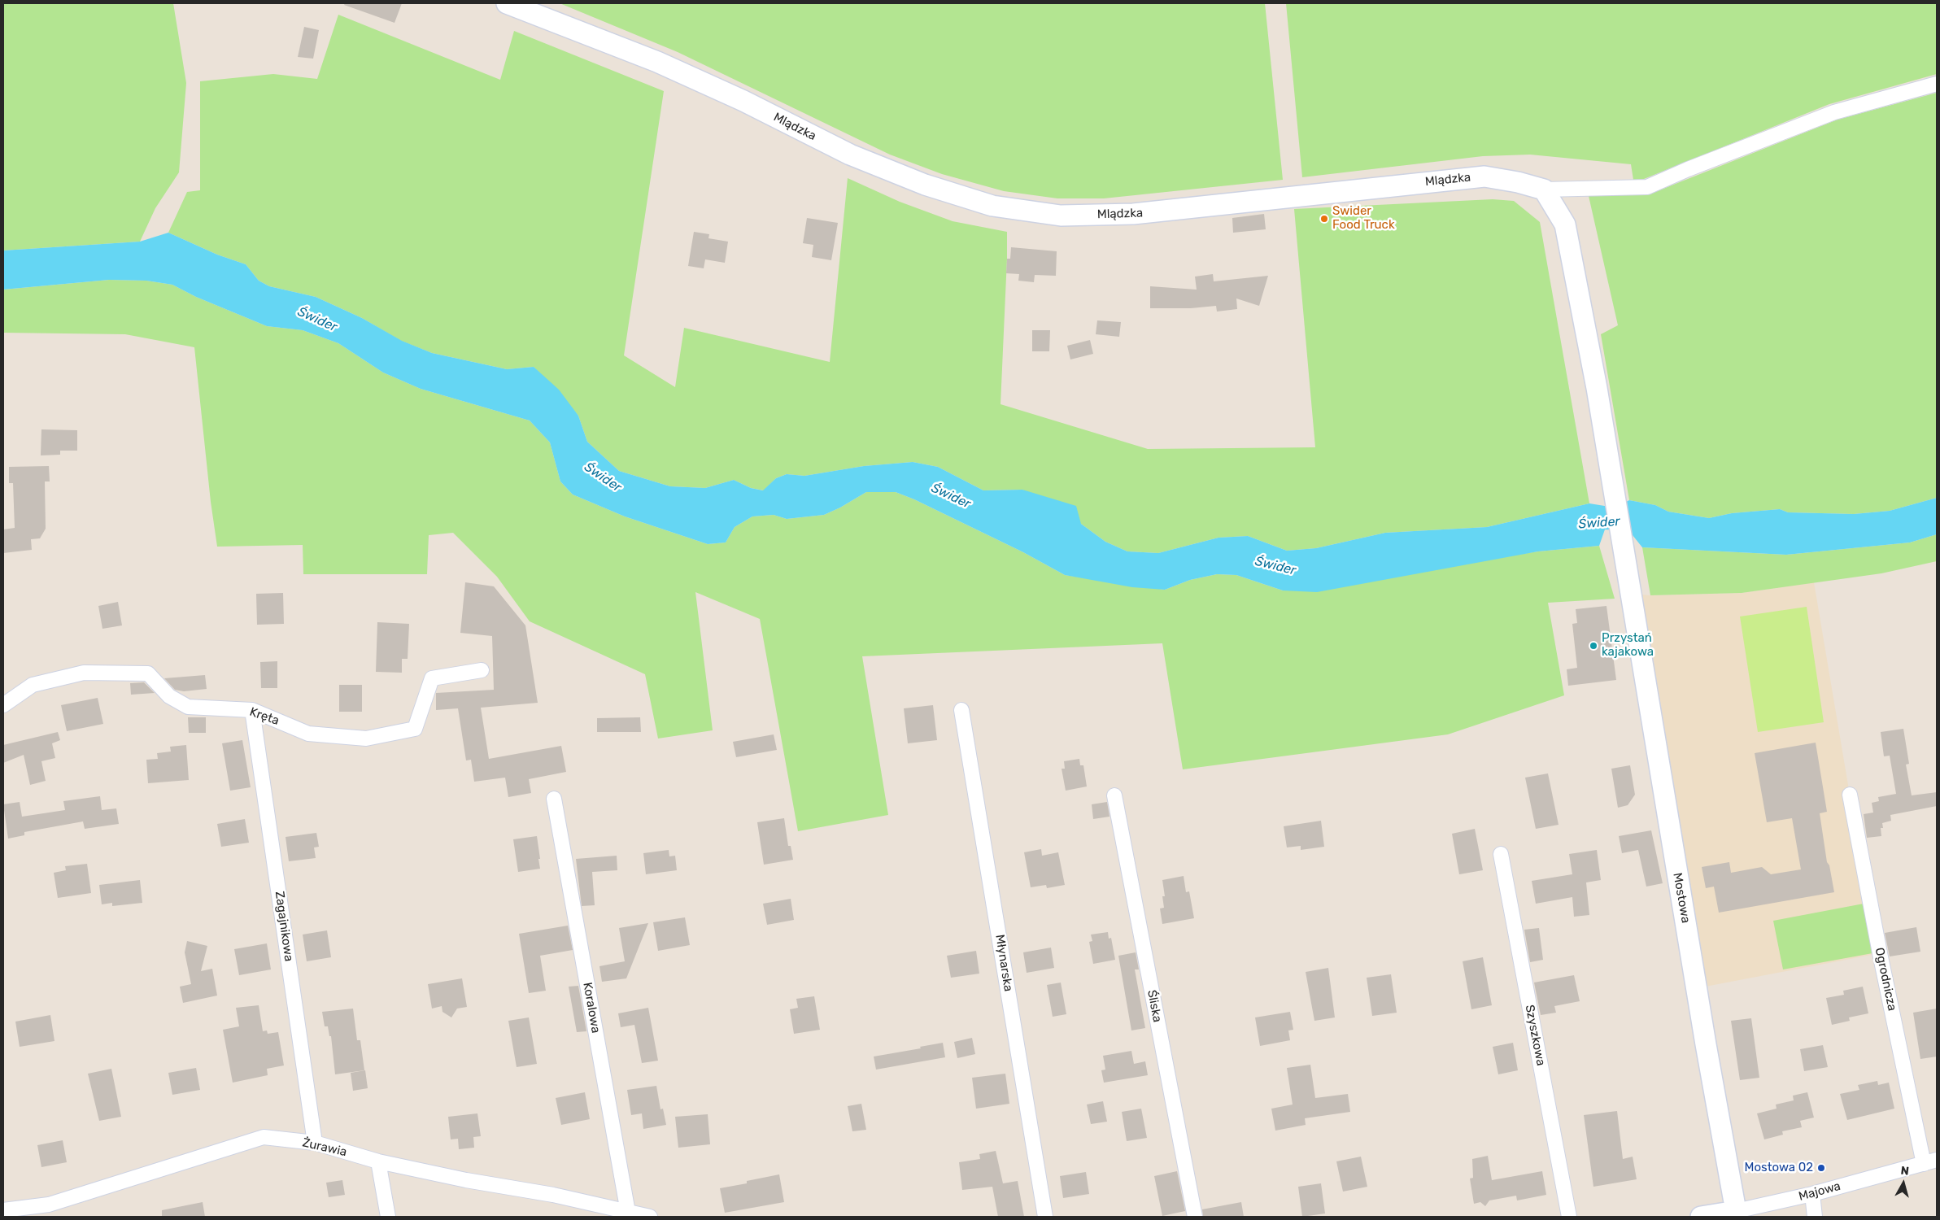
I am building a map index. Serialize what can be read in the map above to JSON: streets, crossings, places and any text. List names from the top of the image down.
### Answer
{
  "streets": {
    "street": [
      "Mlądzka",
      "Kręta",
      "Mostowa",
      "Zagajnikowa",
      "Młynarska",
      "Ogrodnicza",
      "Śliska",
      "Koralowa",
      "Szyszkowa",
      "Żurawia",
      "Majowa"
    ]
  },
  "crossings": [
    ["Mlądzka", "Mostowa"],
    ["Kręta", "Zagajnikowa"],
    ["Mostowa", "Majowa"],
    ["Zagajnikowa", "Żurawia"],
    ["Ogrodnicza", "Majowa"],
    ["Koralowa", "Żurawia"]
  ],
  "water": ["Świder"],
  "places": ["Swider Food Truck", "Przystań kajakowa", "Mostowa 02"],
  "north": "top"
}
